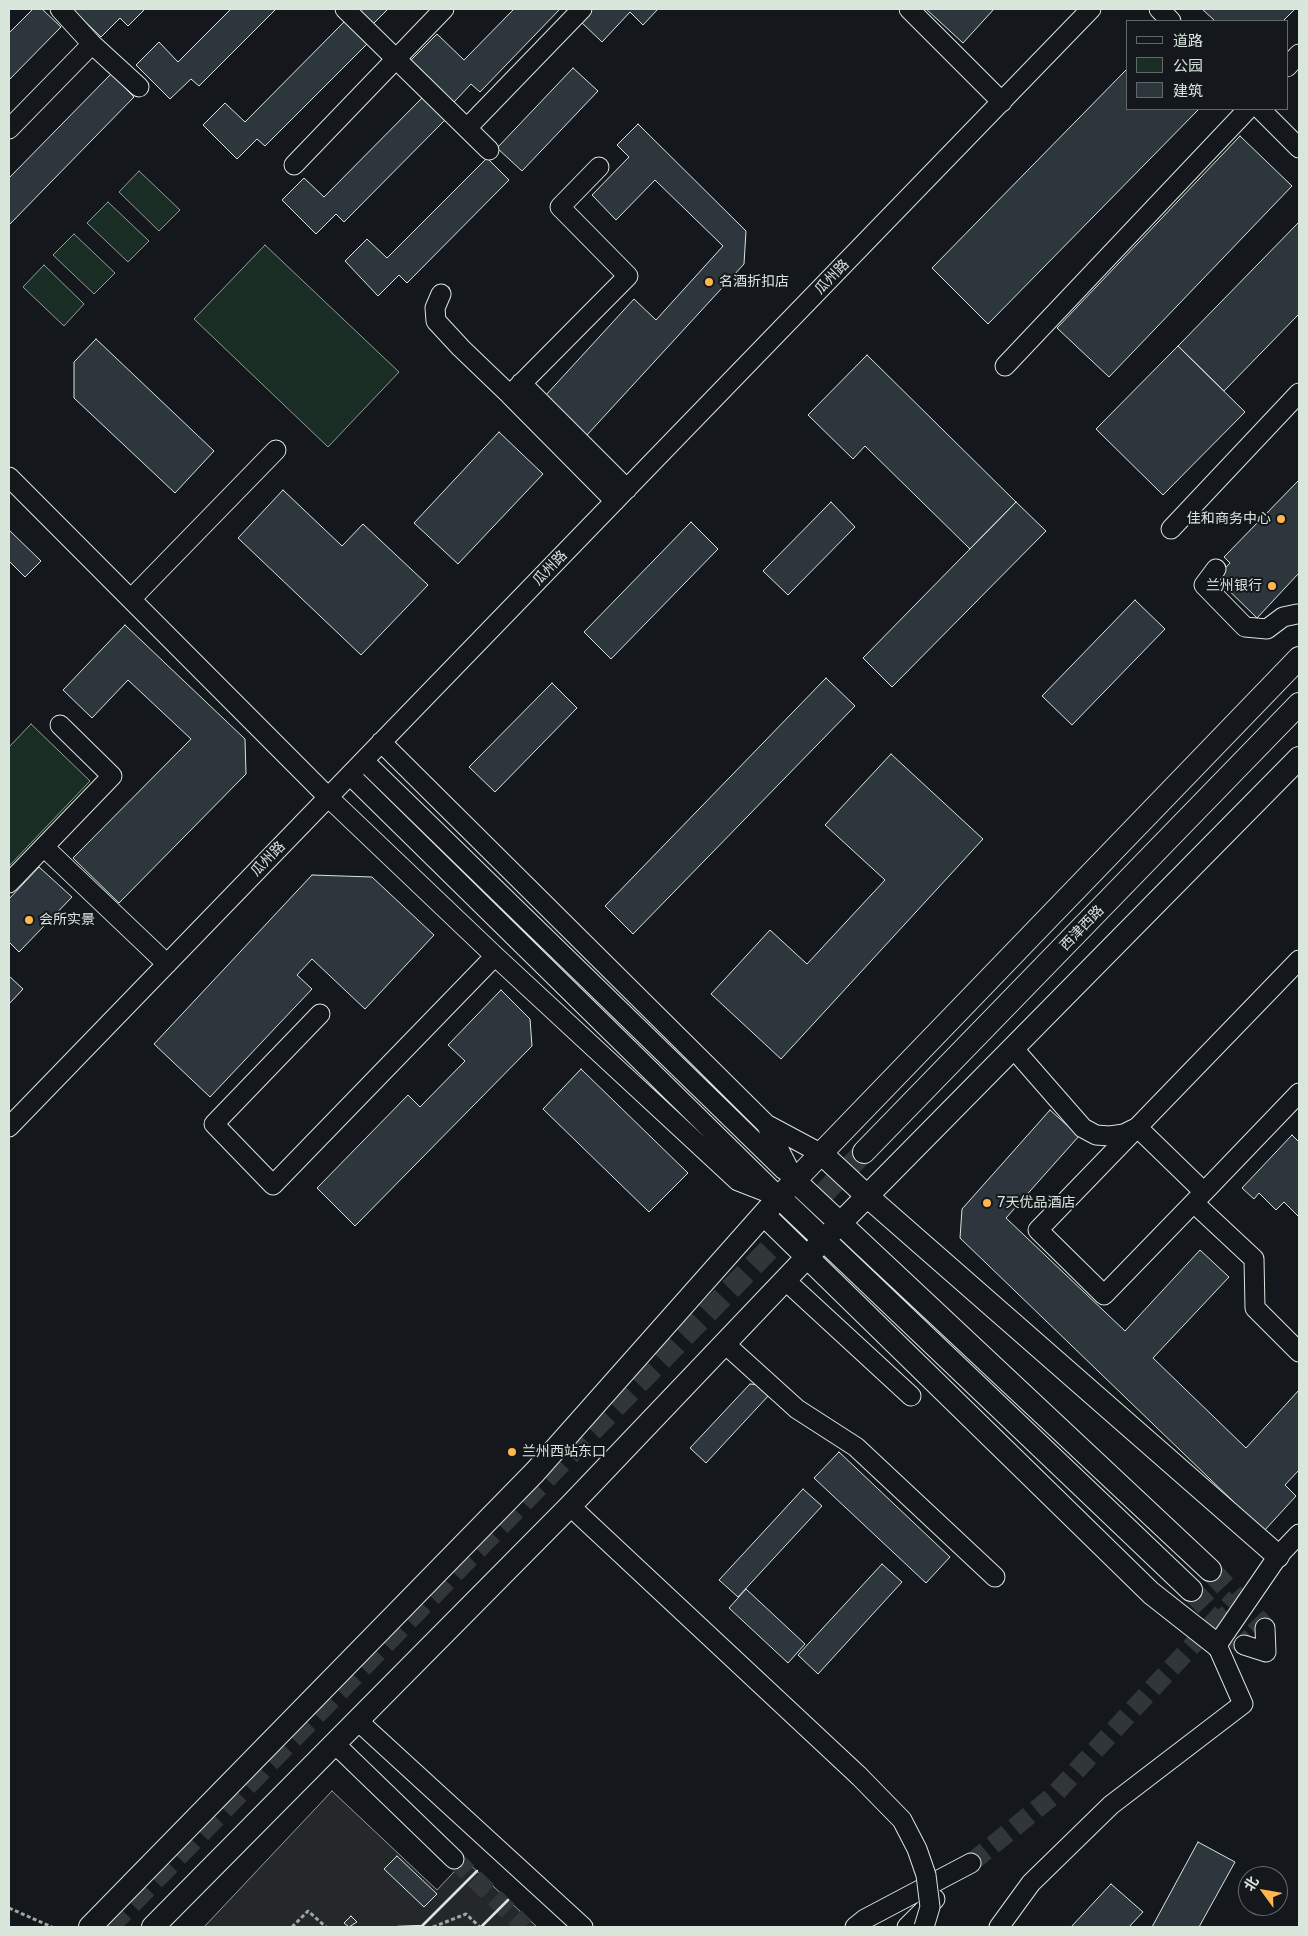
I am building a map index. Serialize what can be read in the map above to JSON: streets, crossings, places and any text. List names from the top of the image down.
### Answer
{
  "streets": {
    "main road": ["西津西路"],
    "street": ["瓜州路"]
  },
  "places": [
    "名酒折扣店",
    "佳和商务中心",
    "兰州银行",
    "会所实景",
    "7天优品酒店",
    "兰州西站东口"
  ],
  "legend": ["道路", "公园", "建筑"],
  "north": "top left"
}
